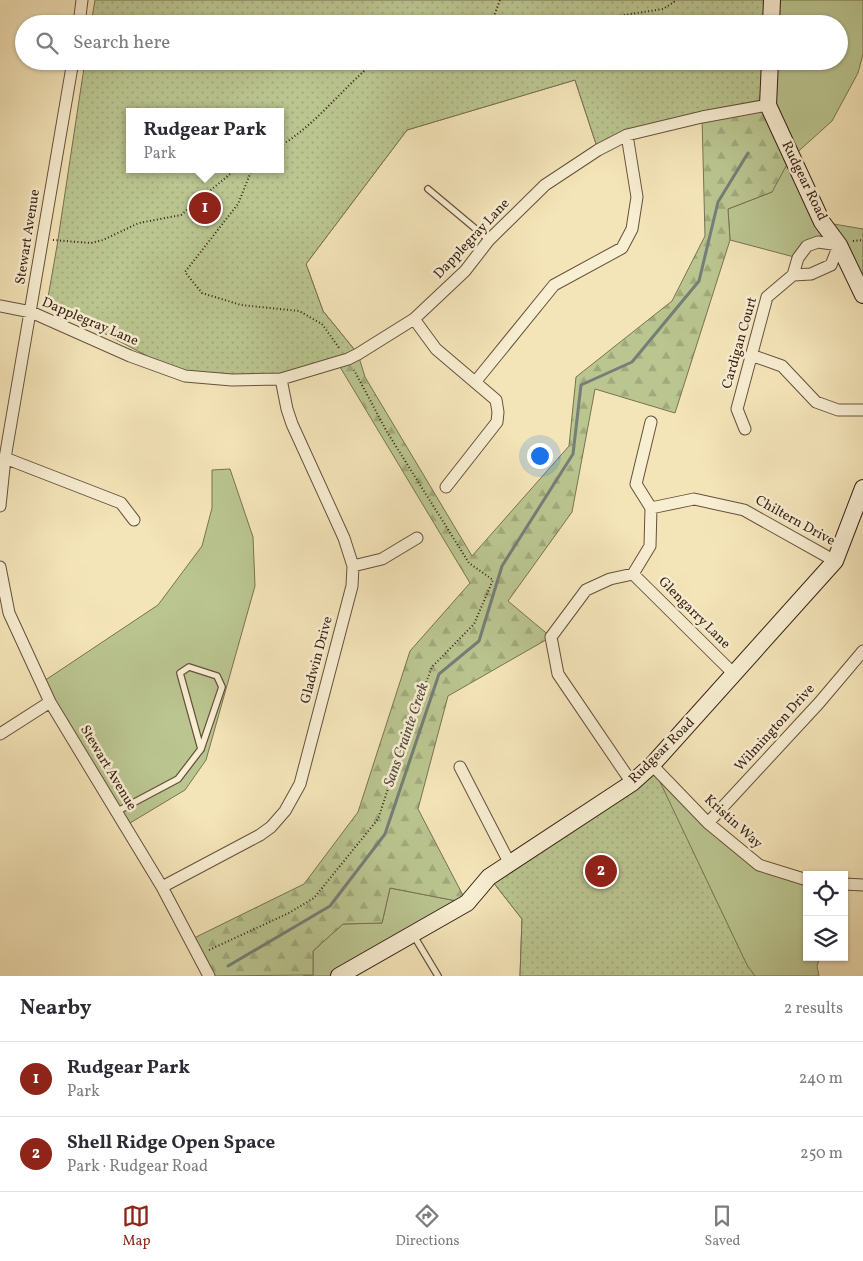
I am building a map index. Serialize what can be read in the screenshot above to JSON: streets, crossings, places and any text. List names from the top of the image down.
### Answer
{
  "streets": {
    "street": [
      "Rudgear Road",
      "Stewart Avenue",
      "Dapplegray Lane",
      "Cardigan Court",
      "Chiltern Drive",
      "Glengarry Lane",
      "Gladwin Drive",
      "Wilmington Drive",
      "Kristin Way"
    ]
  },
  "crossings": [
    ["Rudgear Road", "Dapplegray Lane"],
    ["Rudgear Road", "Cardigan Court"],
    ["Rudgear Road", "Chiltern Drive"],
    ["Rudgear Road", "Glengarry Lane"],
    ["Rudgear Road", "Kristin Way"],
    ["Stewart Avenue", "Dapplegray Lane"],
    ["Stewart Avenue", "Gladwin Drive"],
    ["Dapplegray Lane", "Gladwin Drive"],
    ["Wilmington Drive", "Kristin Way"]
  ],
  "water": ["Sans Crainte Creek"],
  "page": {
    "search": "Search here",
    "popup": ["Rudgear Park", "Park"],
    "pins": ["1", "2"],
    "heading": ["Nearby", "2 results"],
    "list": [
      {
        "mark": "1",
        "name": "Rudgear Park",
        "note": "Park",
        "value": "240 m"
      },
      {
        "mark": "2",
        "name": "Shell Ridge Open Space",
        "note": "Park · Rudgear Road",
        "value": "250 m"
      }
    ],
    "nav": ["Map", "Directions", "Saved"]
  }
}
